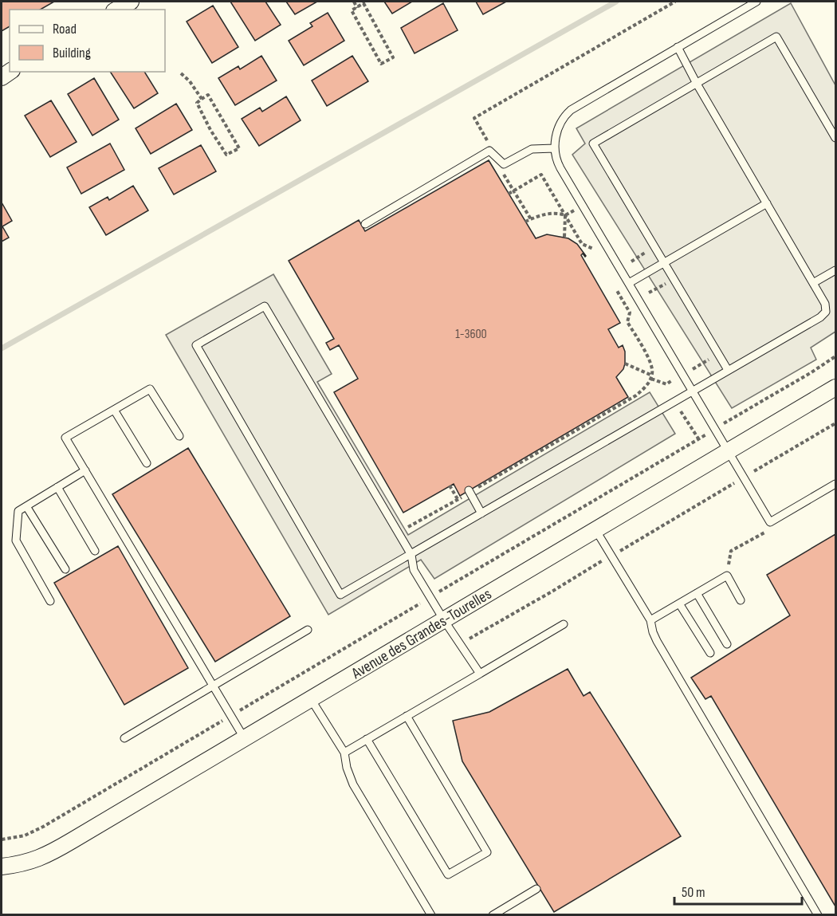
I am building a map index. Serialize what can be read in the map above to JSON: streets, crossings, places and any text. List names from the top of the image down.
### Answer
{
  "streets": {
    "street": ["Avenue des Grandes-Tourelles"]
  },
  "house_numbers": ["1-3600"],
  "legend": ["Road", "Building"],
  "scale_bar": "50 m"
}
